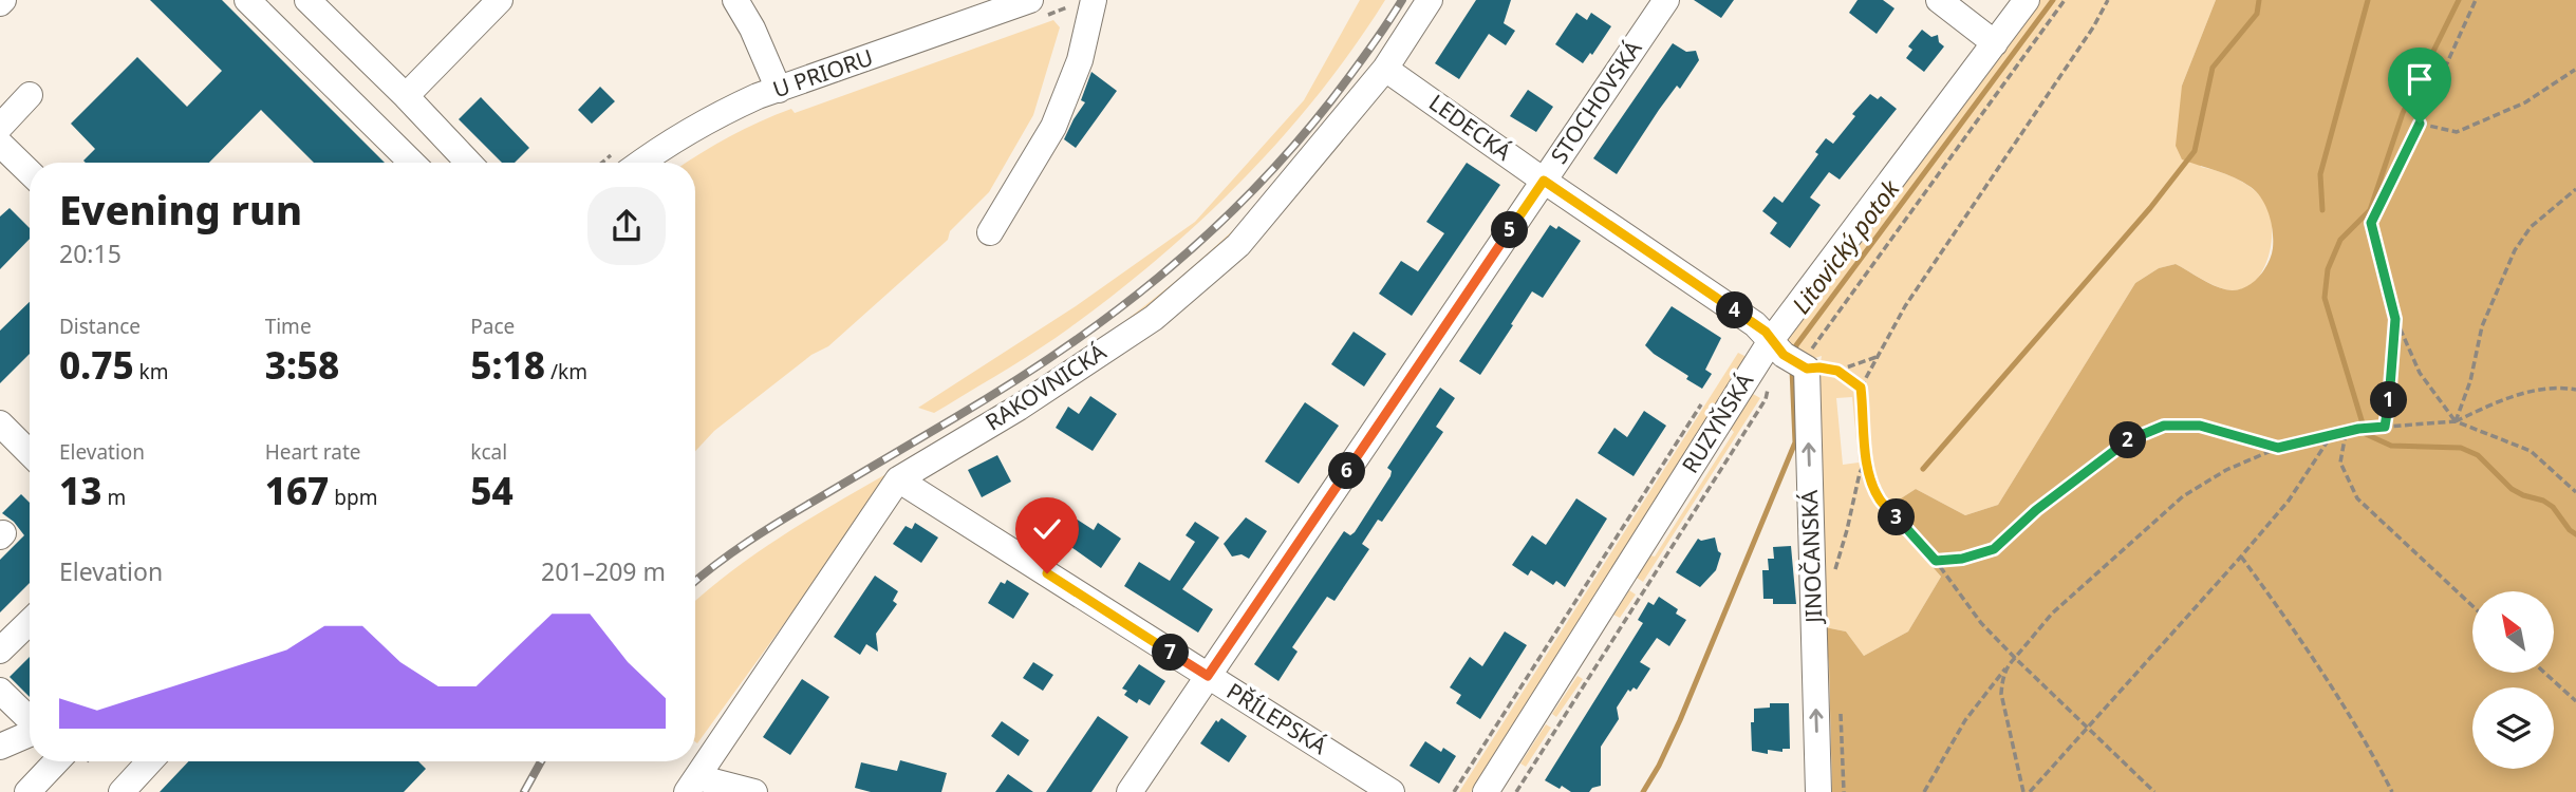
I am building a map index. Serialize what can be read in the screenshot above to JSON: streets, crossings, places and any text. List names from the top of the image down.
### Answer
{
  "streets": {
    "street": [
      "U PRIORU",
      "STOCHOVSKÁ",
      "LEDECKÁ",
      "RAKOVNICKÁ",
      "RUZYŇSKÁ",
      "JINOČANSKÁ",
      "PŘÍLEPSKÁ"
    ]
  },
  "crossings": [
    ["STOCHOVSKÁ", "LEDECKÁ"],
    ["STOCHOVSKÁ", "PŘÍLEPSKÁ"],
    ["LEDECKÁ", "RAKOVNICKÁ"],
    ["LEDECKÁ", "RUZYŇSKÁ"],
    ["LEDECKÁ", "JINOČANSKÁ"],
    ["RAKOVNICKÁ", "PŘÍLEPSKÁ"],
    ["RUZYŇSKÁ", "JINOČANSKÁ"]
  ],
  "one_way": ["JINOČANSKÁ"],
  "water": ["Litovický potok"],
  "north": "top left",
  "page": {
    "heading": ["Evening run", "20:15"],
    "pins": [
      "5",
      "4",
      "1",
      "2",
      "6",
      "3",
      "7"
    ],
    "stats": [
      ["Distance", "0.75 km"],
      ["Time", "3:58"],
      ["Pace", "5:18 /km"],
      ["Elevation", "13 m"],
      ["Heart rate", "167 bpm"],
      ["kcal", "54"]
    ],
    "chart": ["Elevation", "201–209 m"]
  }
}
